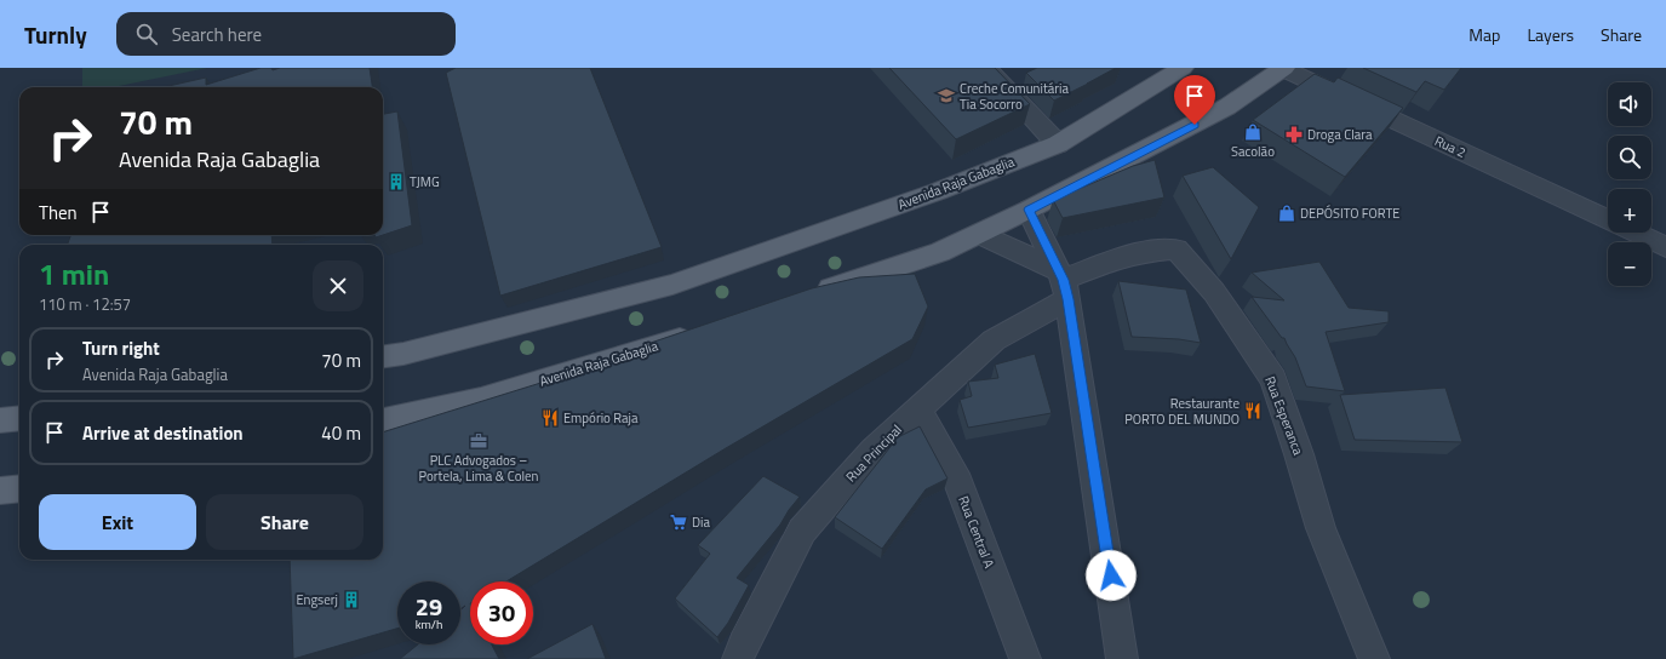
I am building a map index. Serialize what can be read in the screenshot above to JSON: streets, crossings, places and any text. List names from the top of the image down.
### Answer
{
  "streets": {
    "main road": ["Avenida Raja Gabaglia"],
    "street": [
      "Rua 2",
      "Rua Esperanca",
      "Rua Principal",
      "Rua Central A"
    ]
  },
  "crossings": [
    ["Rua Esperanca", "Rua Principal"],
    ["Rua Principal", "Rua Central A"]
  ],
  "places": {
    "school or university": ["Creche Comunitária Tia Socorro"],
    "shop": ["Sacolão", "DEPÓSITO FORTE"],
    "pharmacy": ["Droga Clara"],
    "building": ["TJMG", "Engserj"],
    "restaurant": ["Restaurante PORTO DEL MUNDO", "Empório Raja"],
    "office": ["PLC Advogados – Portela, Lima & Colen"],
    "supermarket": ["Dia"]
  },
  "page": {
    "header": "Turnly",
    "search": "Search here",
    "nav": ["Map", "Layers", "Share"],
    "map_buttons": ["+", "−"],
    "turn": ["70 m", "Avenida Raja Gabaglia"],
    "then": "Then",
    "heading": ["1 min", "110 m · 12:57"],
    "list": [
      {
        "name": "Turn right",
        "note": "Avenida Raja Gabaglia",
        "value": "70 m"
      },
      {
        "name": "Arrive at destination",
        "value": "40 m"
      }
    ],
    "buttons": ["Exit", "Share"],
    "speed": "29 km/h",
    "limit": "30"
  }
}
